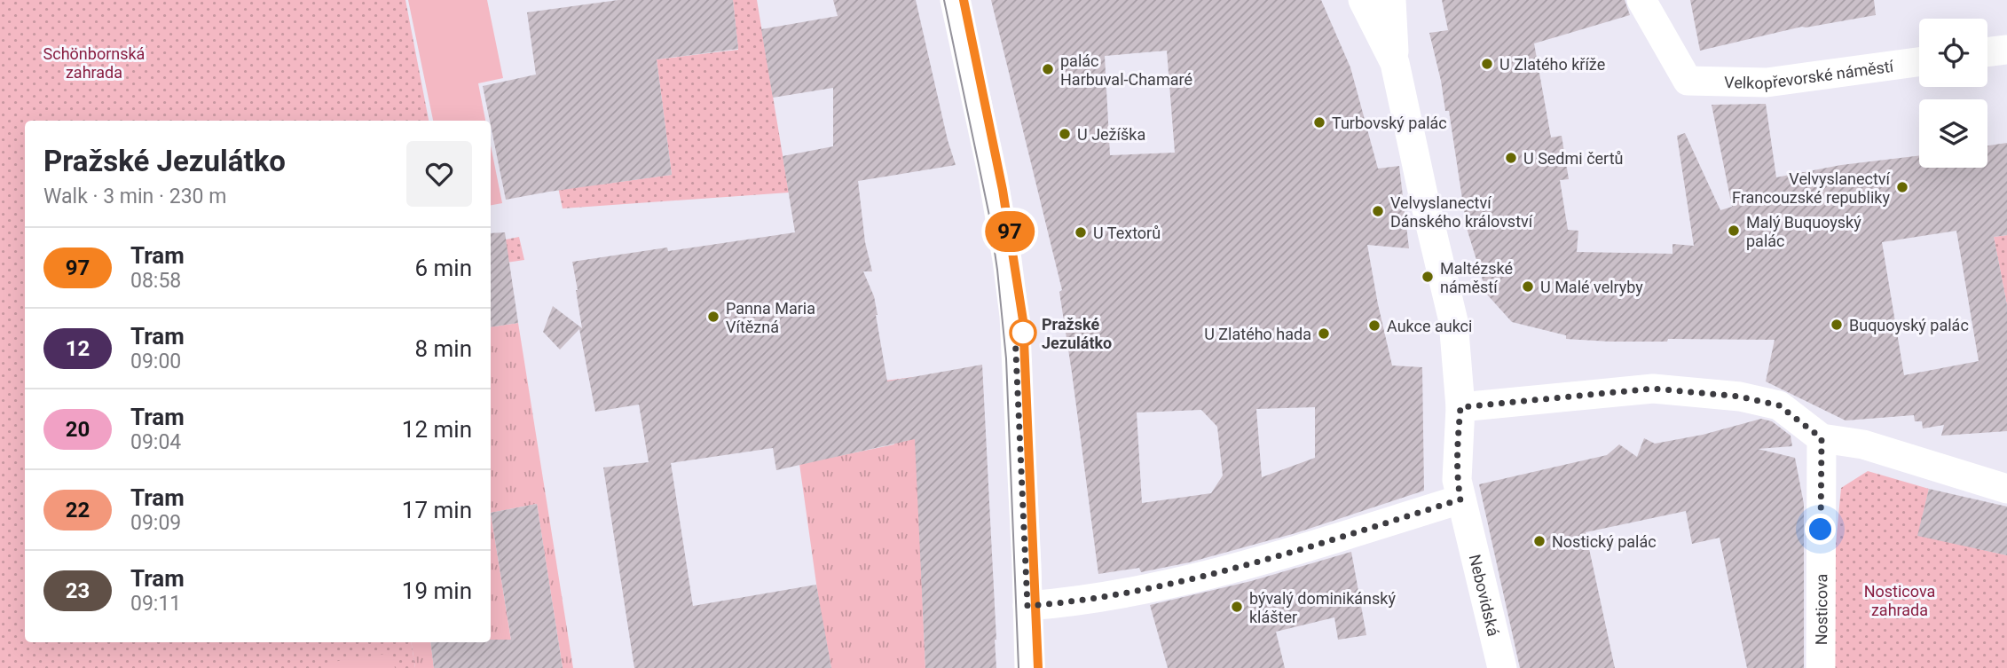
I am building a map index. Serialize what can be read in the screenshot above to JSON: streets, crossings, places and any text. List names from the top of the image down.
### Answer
{
  "streets": {
    "street": ["Velkopřevorské náměstí", "Nebovidská", "Nosticova"]
  },
  "parks": ["Schönbornská zahrada", "Nosticova zahrada"],
  "places": [
    "U Zlatého kříže",
    "palác Harbuval-Chamaré",
    "Turbovský palác",
    "U Ježíška",
    "U Sedmi čertů",
    "Velvyslanectví Francouzské republiky",
    "Velvyslanectví Dánského království",
    "Malý Buquoyský palác",
    "U Textorů",
    "Maltézské náměstí",
    "U Malé velryby",
    "Panna Maria Vítězná",
    "Buquoyský palác",
    "Aukce aukci",
    "Pražské Jezulátko",
    "U Zlatého hada",
    "Nostický palác",
    "bývalý dominikánský klášter"
  ],
  "lines": ["tram line 97"],
  "page": {
    "on_map": "97",
    "heading": ["Pražské Jezulátko", "Walk · 3 min · 230 m"],
    "list": [
      {
        "mark": "97",
        "name": "Tram",
        "note": "08:58",
        "value": "6 min"
      },
      {
        "mark": "12",
        "name": "Tram",
        "note": "09:00",
        "value": "8 min"
      },
      {
        "mark": "20",
        "name": "Tram",
        "note": "09:04",
        "value": "12 min"
      },
      {
        "mark": "22",
        "name": "Tram",
        "note": "09:09",
        "value": "17 min"
      },
      {
        "mark": "23",
        "name": "Tram",
        "note": "09:11",
        "value": "19 min"
      }
    ]
  }
}
